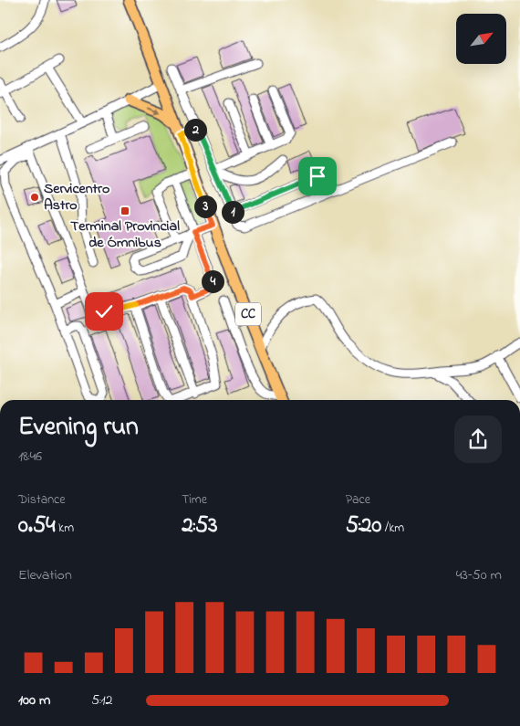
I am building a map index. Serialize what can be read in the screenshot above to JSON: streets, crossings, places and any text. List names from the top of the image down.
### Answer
{
  "streets": {
    "main road": ["CC"]
  },
  "places": {
    "other": ["Servicentro Astro"],
    "transit": ["Terminal Provincial de Ómnibus"]
  },
  "north": "top right",
  "page": {
    "pins": [
      "2",
      "3",
      "1",
      "4"
    ],
    "heading": ["Evening run", "18:46"],
    "stats": [
      ["Distance", "0.54 km"],
      ["Time", "2:53"],
      ["Pace", "5:20 /km"]
    ],
    "chart": ["Elevation", "43–50 m"],
    "list": [
      {
        "name": "100 m",
        "note": "5:12"
      }
    ]
  }
}
